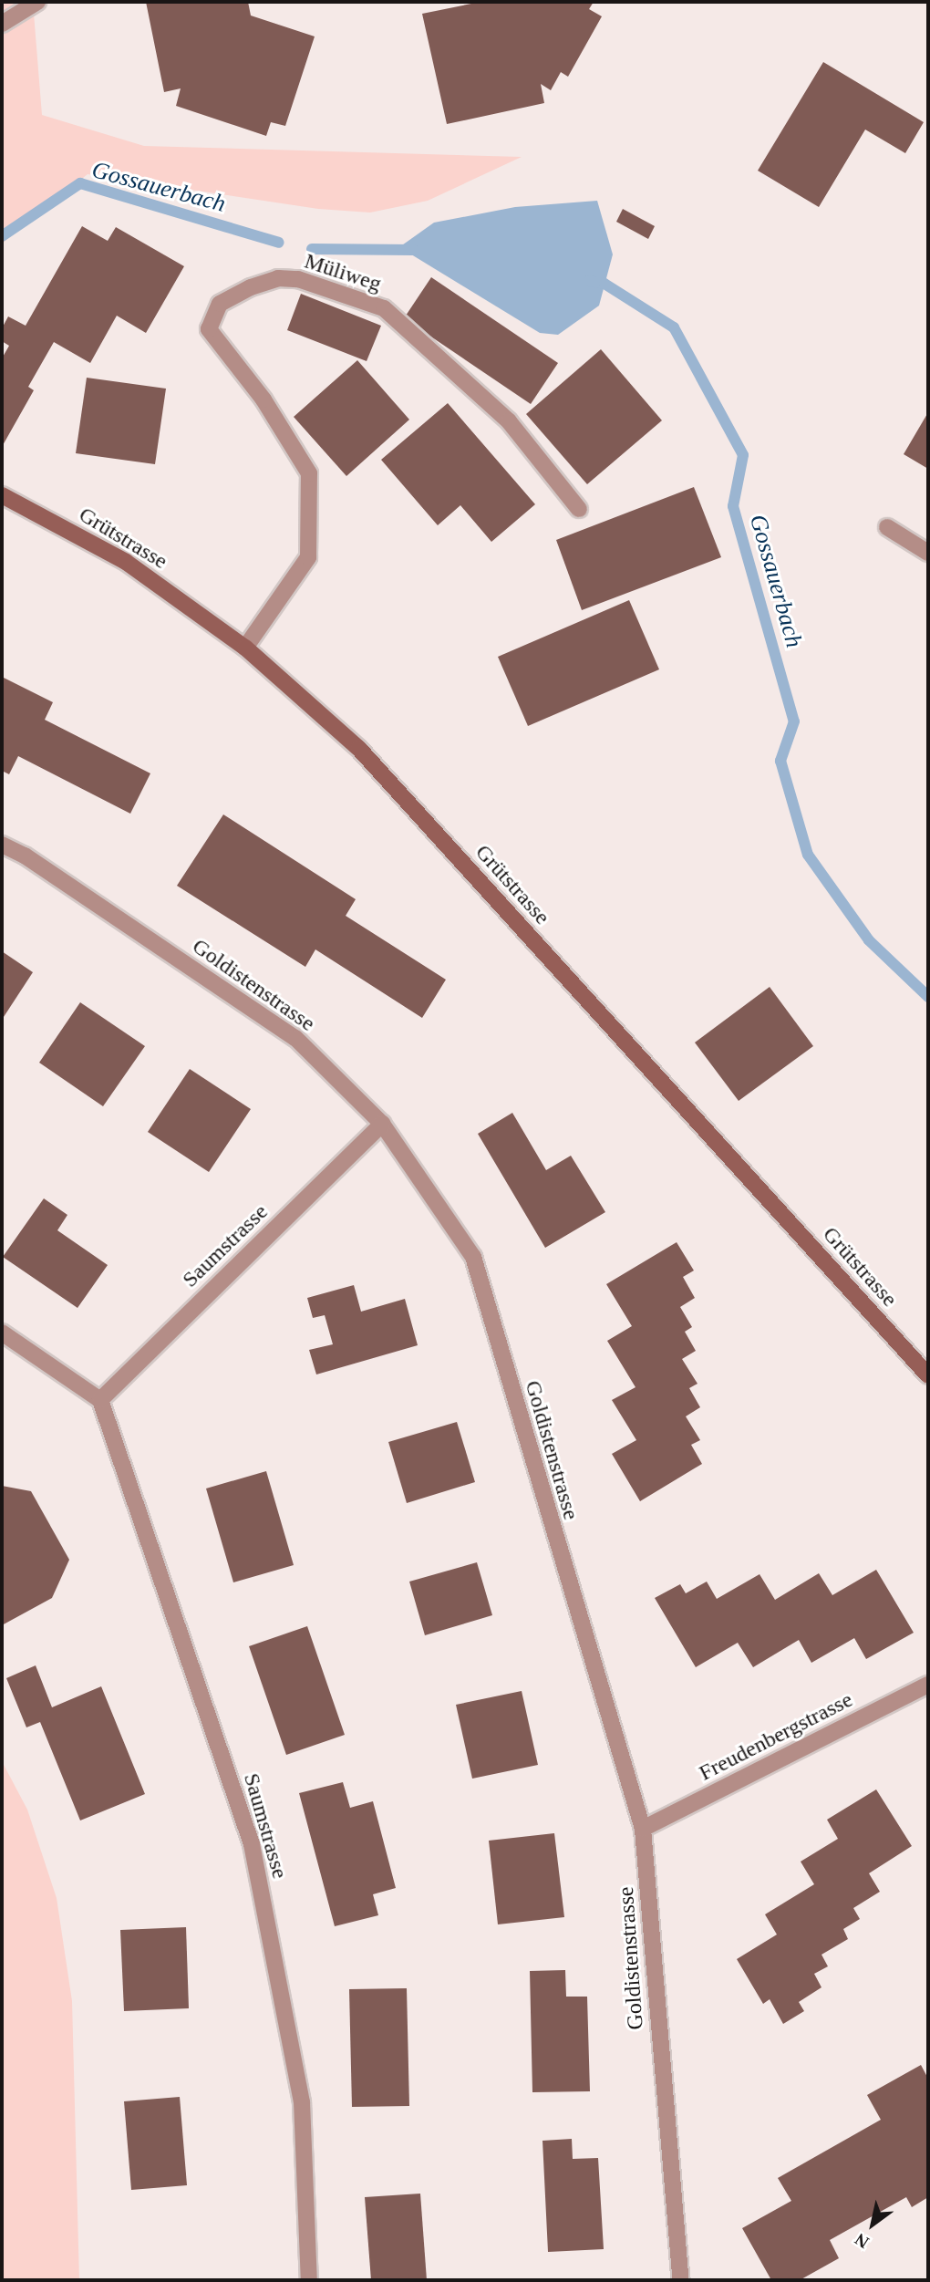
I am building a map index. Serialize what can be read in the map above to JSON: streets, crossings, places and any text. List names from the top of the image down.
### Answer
{
  "streets": {
    "main road": ["Grütstrasse"],
    "street": [
      "Müliweg",
      "Goldistenstrasse",
      "Saumstrasse",
      "Freudenbergstrasse"
    ]
  },
  "crossings": [
    ["Müliweg", "Grütstrasse"],
    ["Goldistenstrasse", "Saumstrasse"],
    ["Goldistenstrasse", "Freudenbergstrasse"]
  ],
  "water": ["Gossauerbach"],
  "north": "bottom left"
}
